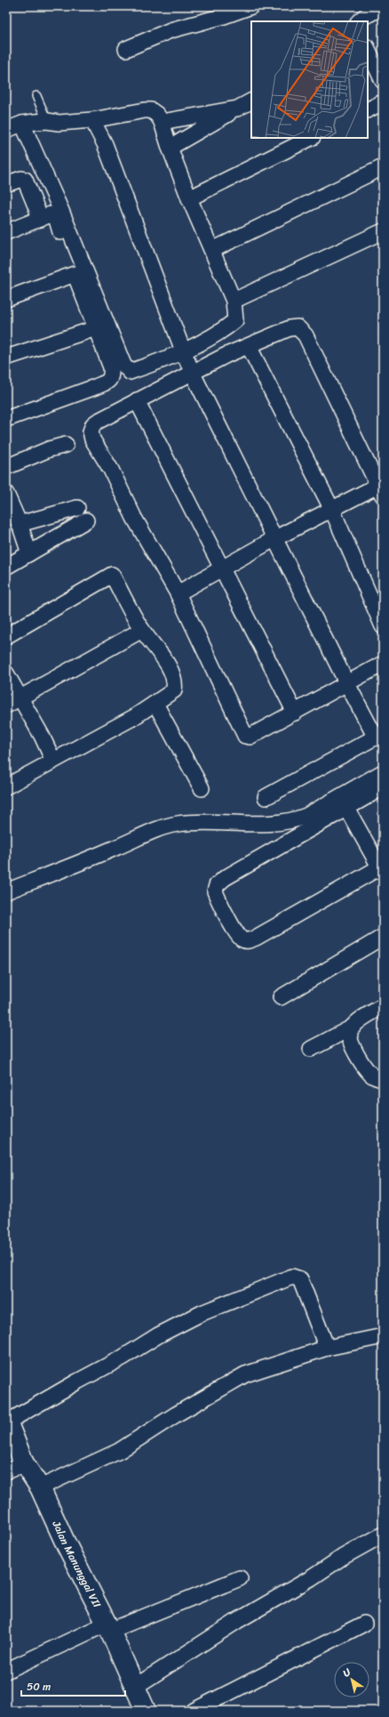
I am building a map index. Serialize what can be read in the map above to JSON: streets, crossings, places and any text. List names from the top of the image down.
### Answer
{
  "streets": {
    "street": ["Jalan Manunggal VII"]
  },
  "scale_bar": "50 m",
  "north": "top left"
}
